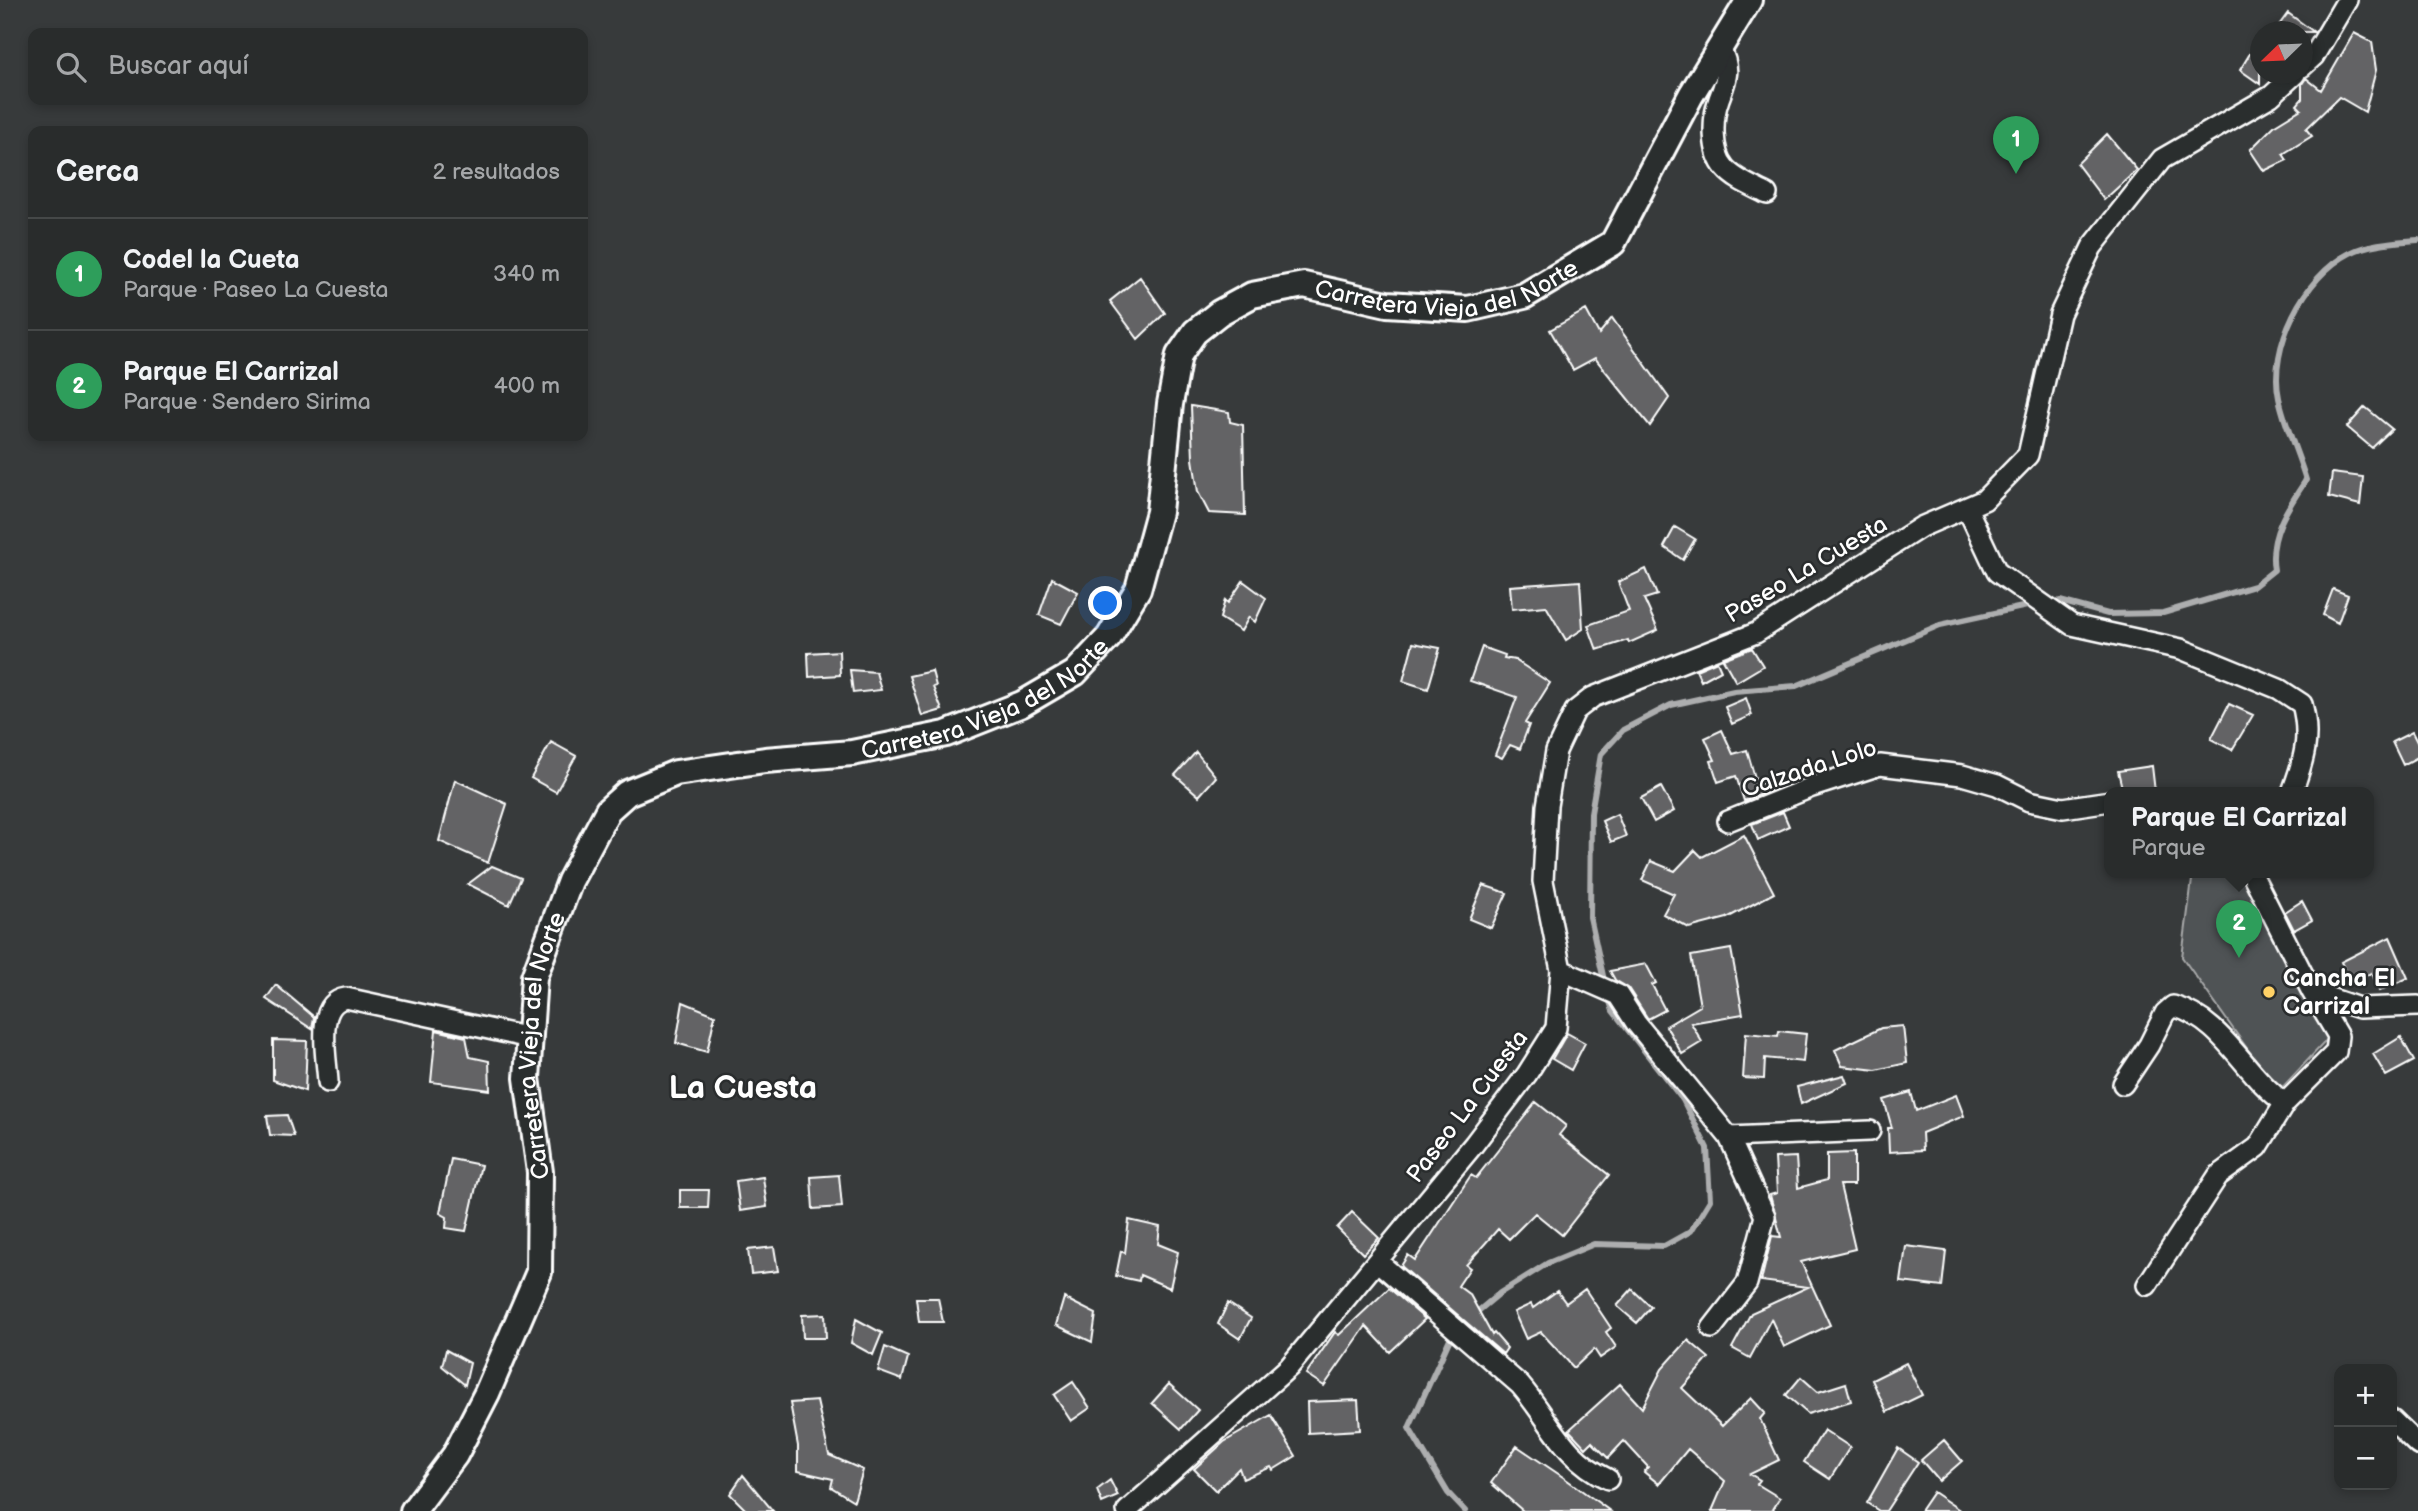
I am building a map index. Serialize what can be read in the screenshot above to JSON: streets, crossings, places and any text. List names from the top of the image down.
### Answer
{
  "streets": {
    "street": ["Carretera Vieja del Norte", "Paseo La Cuesta", "Calzada Lolo"]
  },
  "districts": ["La Cuesta"],
  "places": ["Cancha El Carrizal"],
  "north": "bottom left",
  "page": {
    "search": "Buscar aquí",
    "pins": ["1", "2"],
    "heading": ["Cerca", "2 resultados"],
    "list": [
      {
        "mark": "1",
        "name": "Codel la Cueta",
        "note": "Parque · Paseo La Cuesta",
        "value": "340 m"
      },
      {
        "mark": "2",
        "name": "Parque El Carrizal",
        "note": "Parque · Sendero Sirima",
        "value": "400 m"
      }
    ],
    "popup": ["Parque El Carrizal", "Parque"],
    "map_buttons": ["+", "−"]
  }
}
